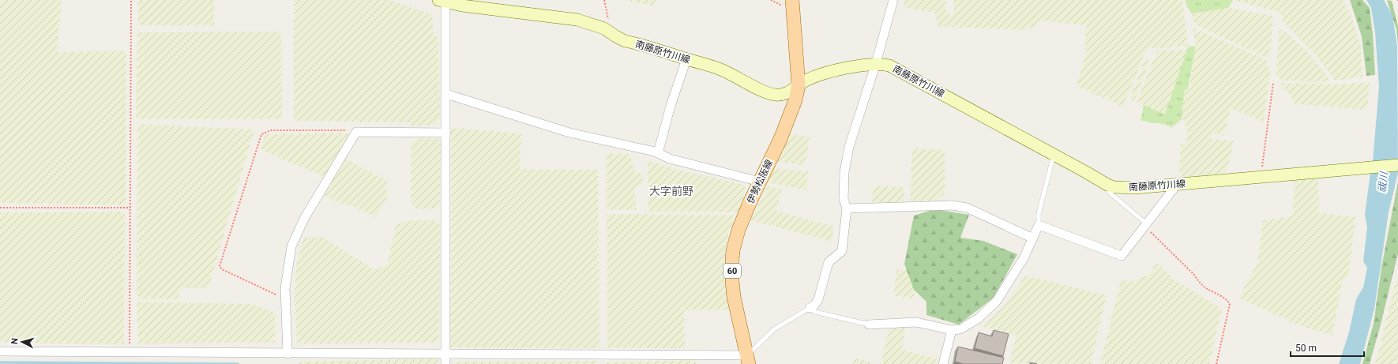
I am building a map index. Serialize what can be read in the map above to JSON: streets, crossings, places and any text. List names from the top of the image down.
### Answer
{
  "streets": {
    "main road": ["南藤原竹川線", "伊勢松阪線", "60"]
  },
  "crossings": [
    ["南藤原竹川線", "伊勢松阪線"]
  ],
  "districts": ["大字前野"],
  "water": ["祓川"],
  "scale_bar": "50 m",
  "north": "left"
}
